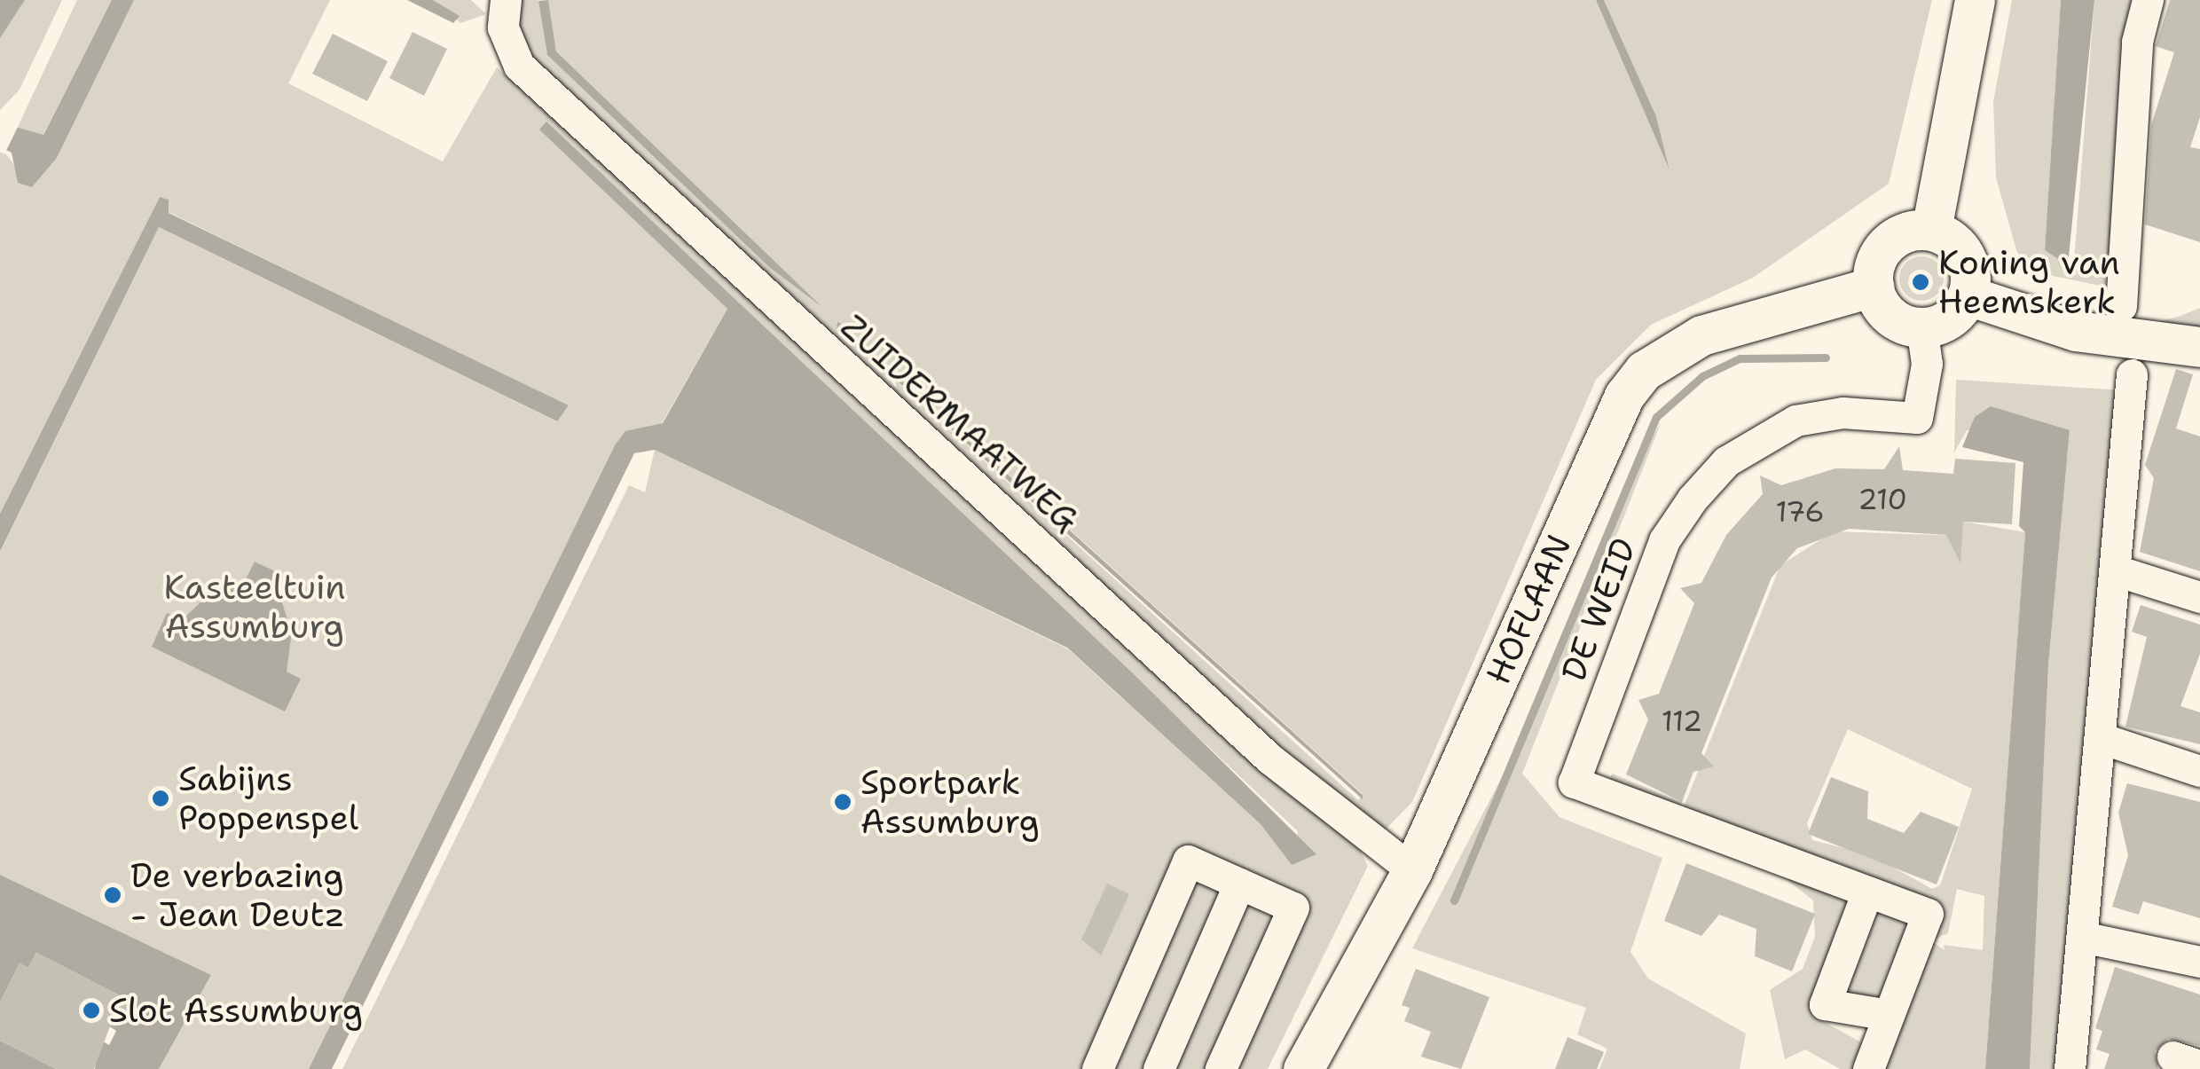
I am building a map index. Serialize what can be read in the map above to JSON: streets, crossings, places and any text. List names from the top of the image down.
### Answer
{
  "streets": {
    "main road": ["HOFLAAN"],
    "street": ["ZUIDERMAATWEG", "DE WEID"]
  },
  "crossings": [
    ["ZUIDERMAATWEG", "HOFLAAN"],
    ["HOFLAAN", "DE WEID"]
  ],
  "parks": ["Kasteeltuin Assumburg"],
  "places": [
    "Koning van Heemskerk",
    "Sabijns Poppenspel",
    "Sportpark Assumburg",
    "De verbazing - Jean Deutz",
    "Slot Assumburg"
  ],
  "house_numbers": ["210", "176", "112"]
}
